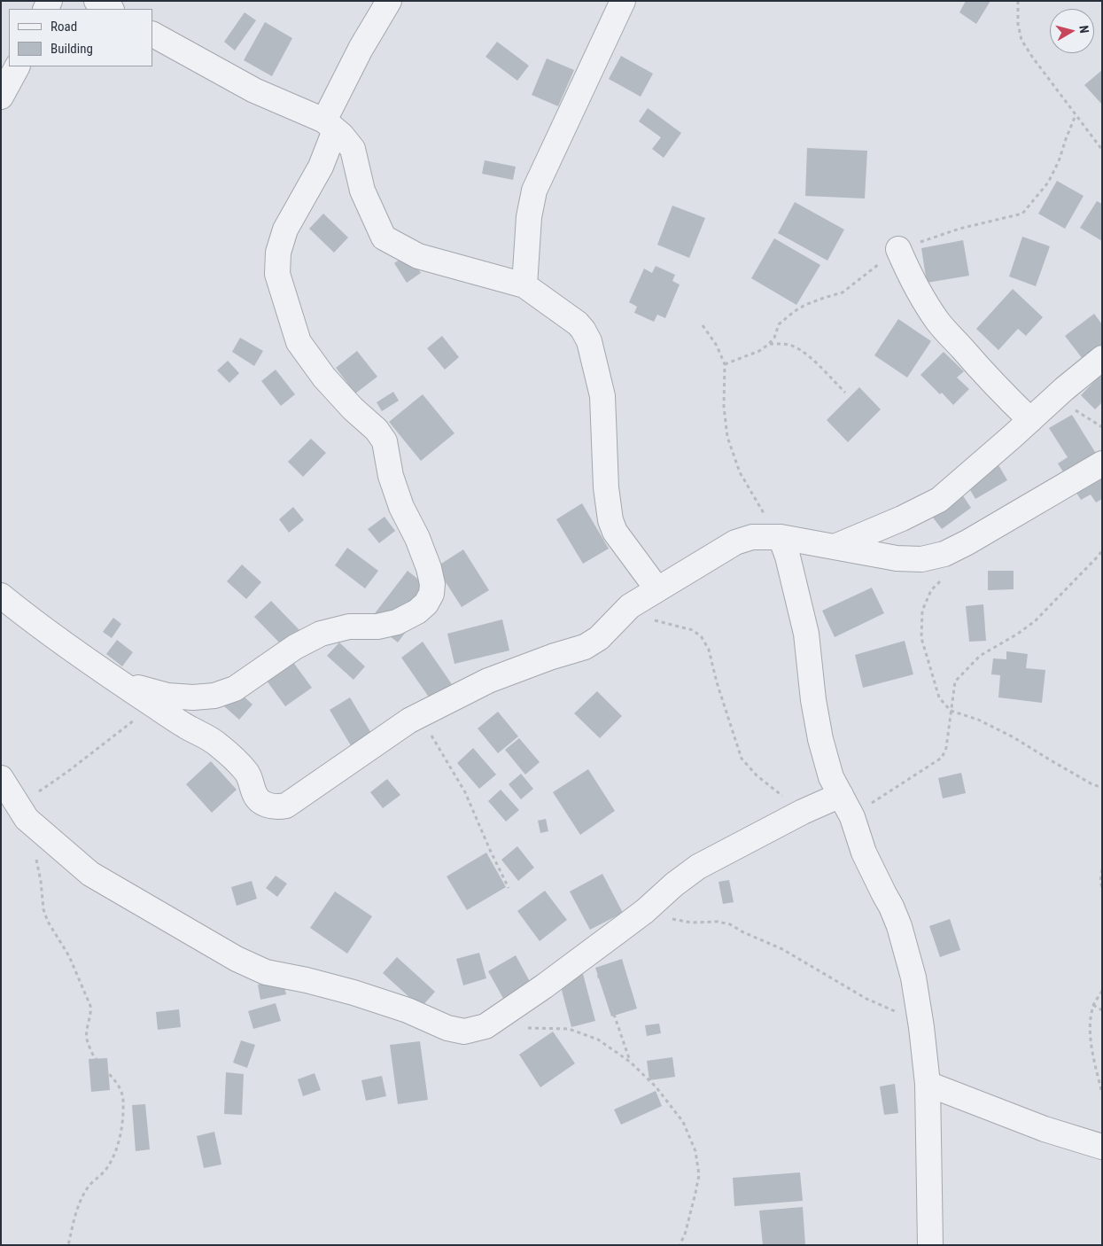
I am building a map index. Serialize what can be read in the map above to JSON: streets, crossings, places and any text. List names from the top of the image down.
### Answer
{
  "legend": ["Road", "Building"],
  "north": "right"
}
